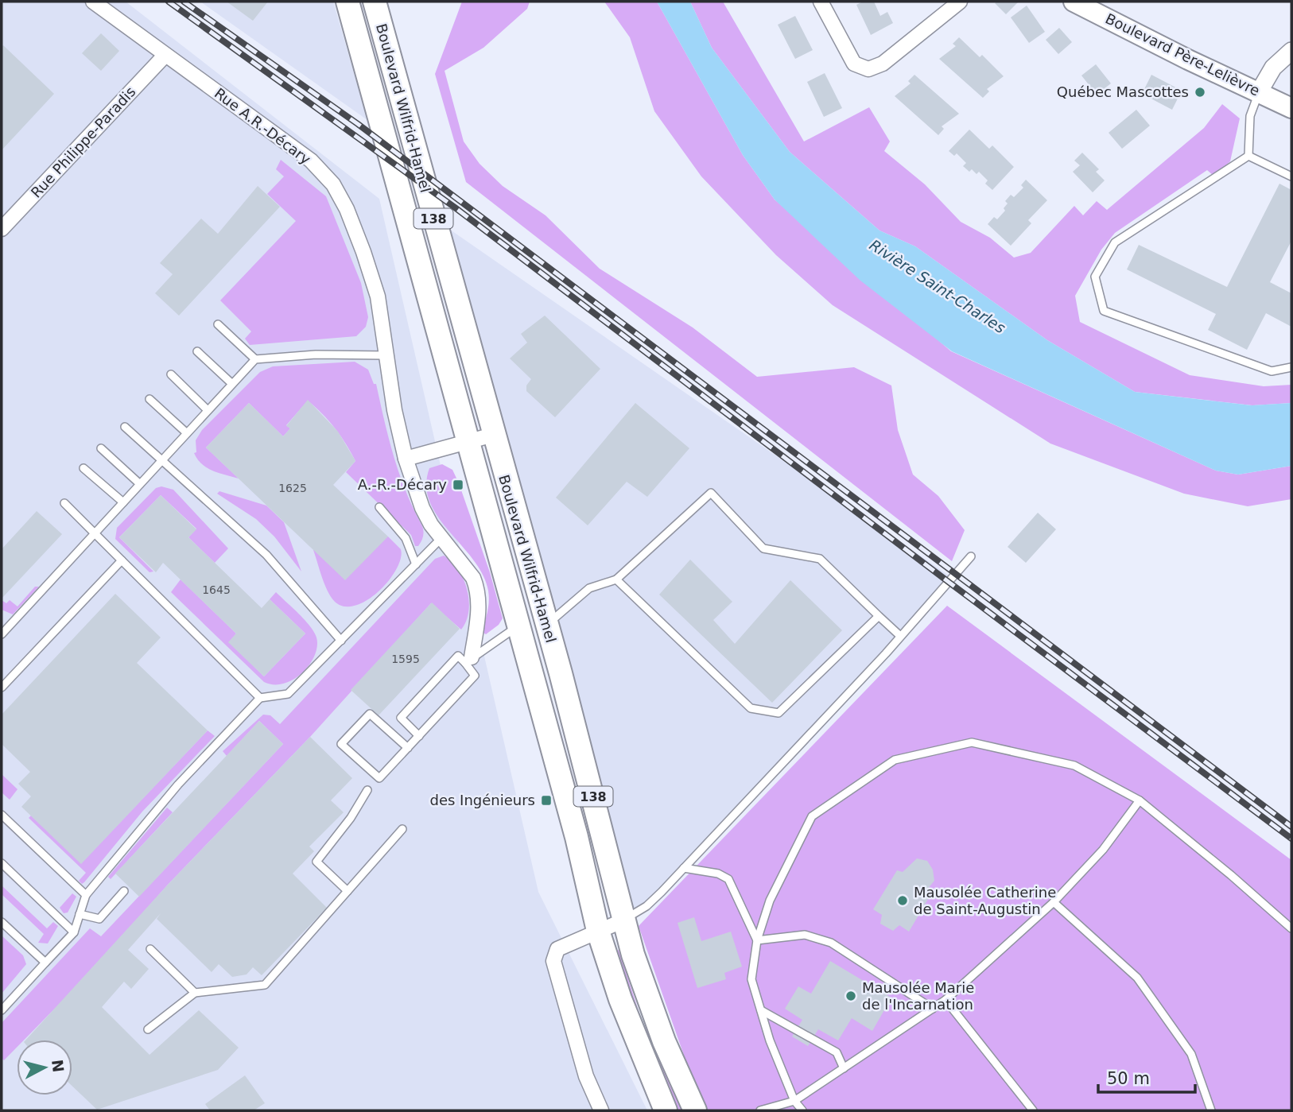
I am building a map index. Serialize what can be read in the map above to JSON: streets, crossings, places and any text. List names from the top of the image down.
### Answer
{
  "streets": {
    "main road": ["Boulevard Père-Lelièvre", "Boulevard Wilfrid-Hamel", "138"],
    "street": ["Rue A.R.-Décary", "Rue Philippe-Paradis"]
  },
  "crossings": [
    ["Rue A.R.-Décary", "Rue Philippe-Paradis"]
  ],
  "water": ["Rivière Saint-Charles"],
  "places": {
    "other": ["Québec Mascottes", "Mausolée Catherine de Saint-Augustin", "Mausolée Marie de l'Incarnation"],
    "transit": ["A.-R.-Décary", "des Ingénieurs"]
  },
  "house_numbers": ["1625", "1645", "1595"],
  "scale_bar": "50 m",
  "north": "right"
}
